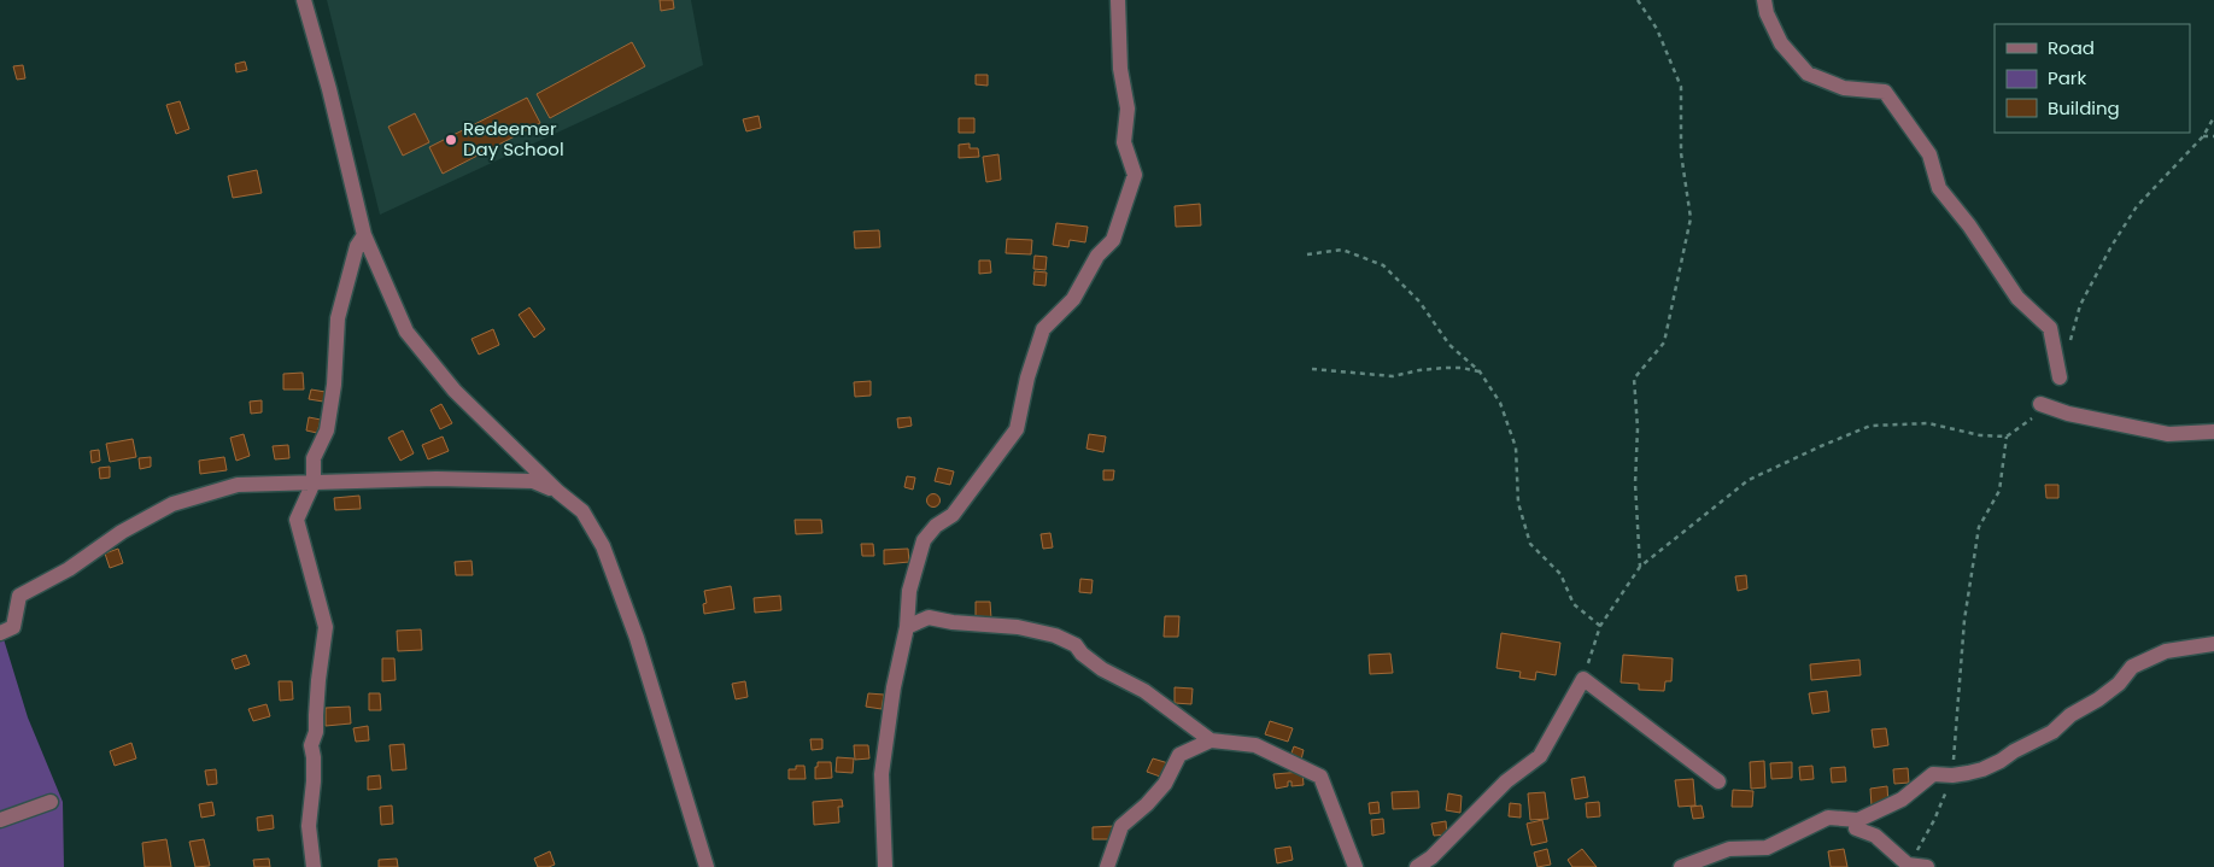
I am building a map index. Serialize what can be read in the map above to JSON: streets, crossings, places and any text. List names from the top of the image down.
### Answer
{
  "places": ["Redeemer Day School"],
  "legend": ["Road", "Park", "Building"]
}
